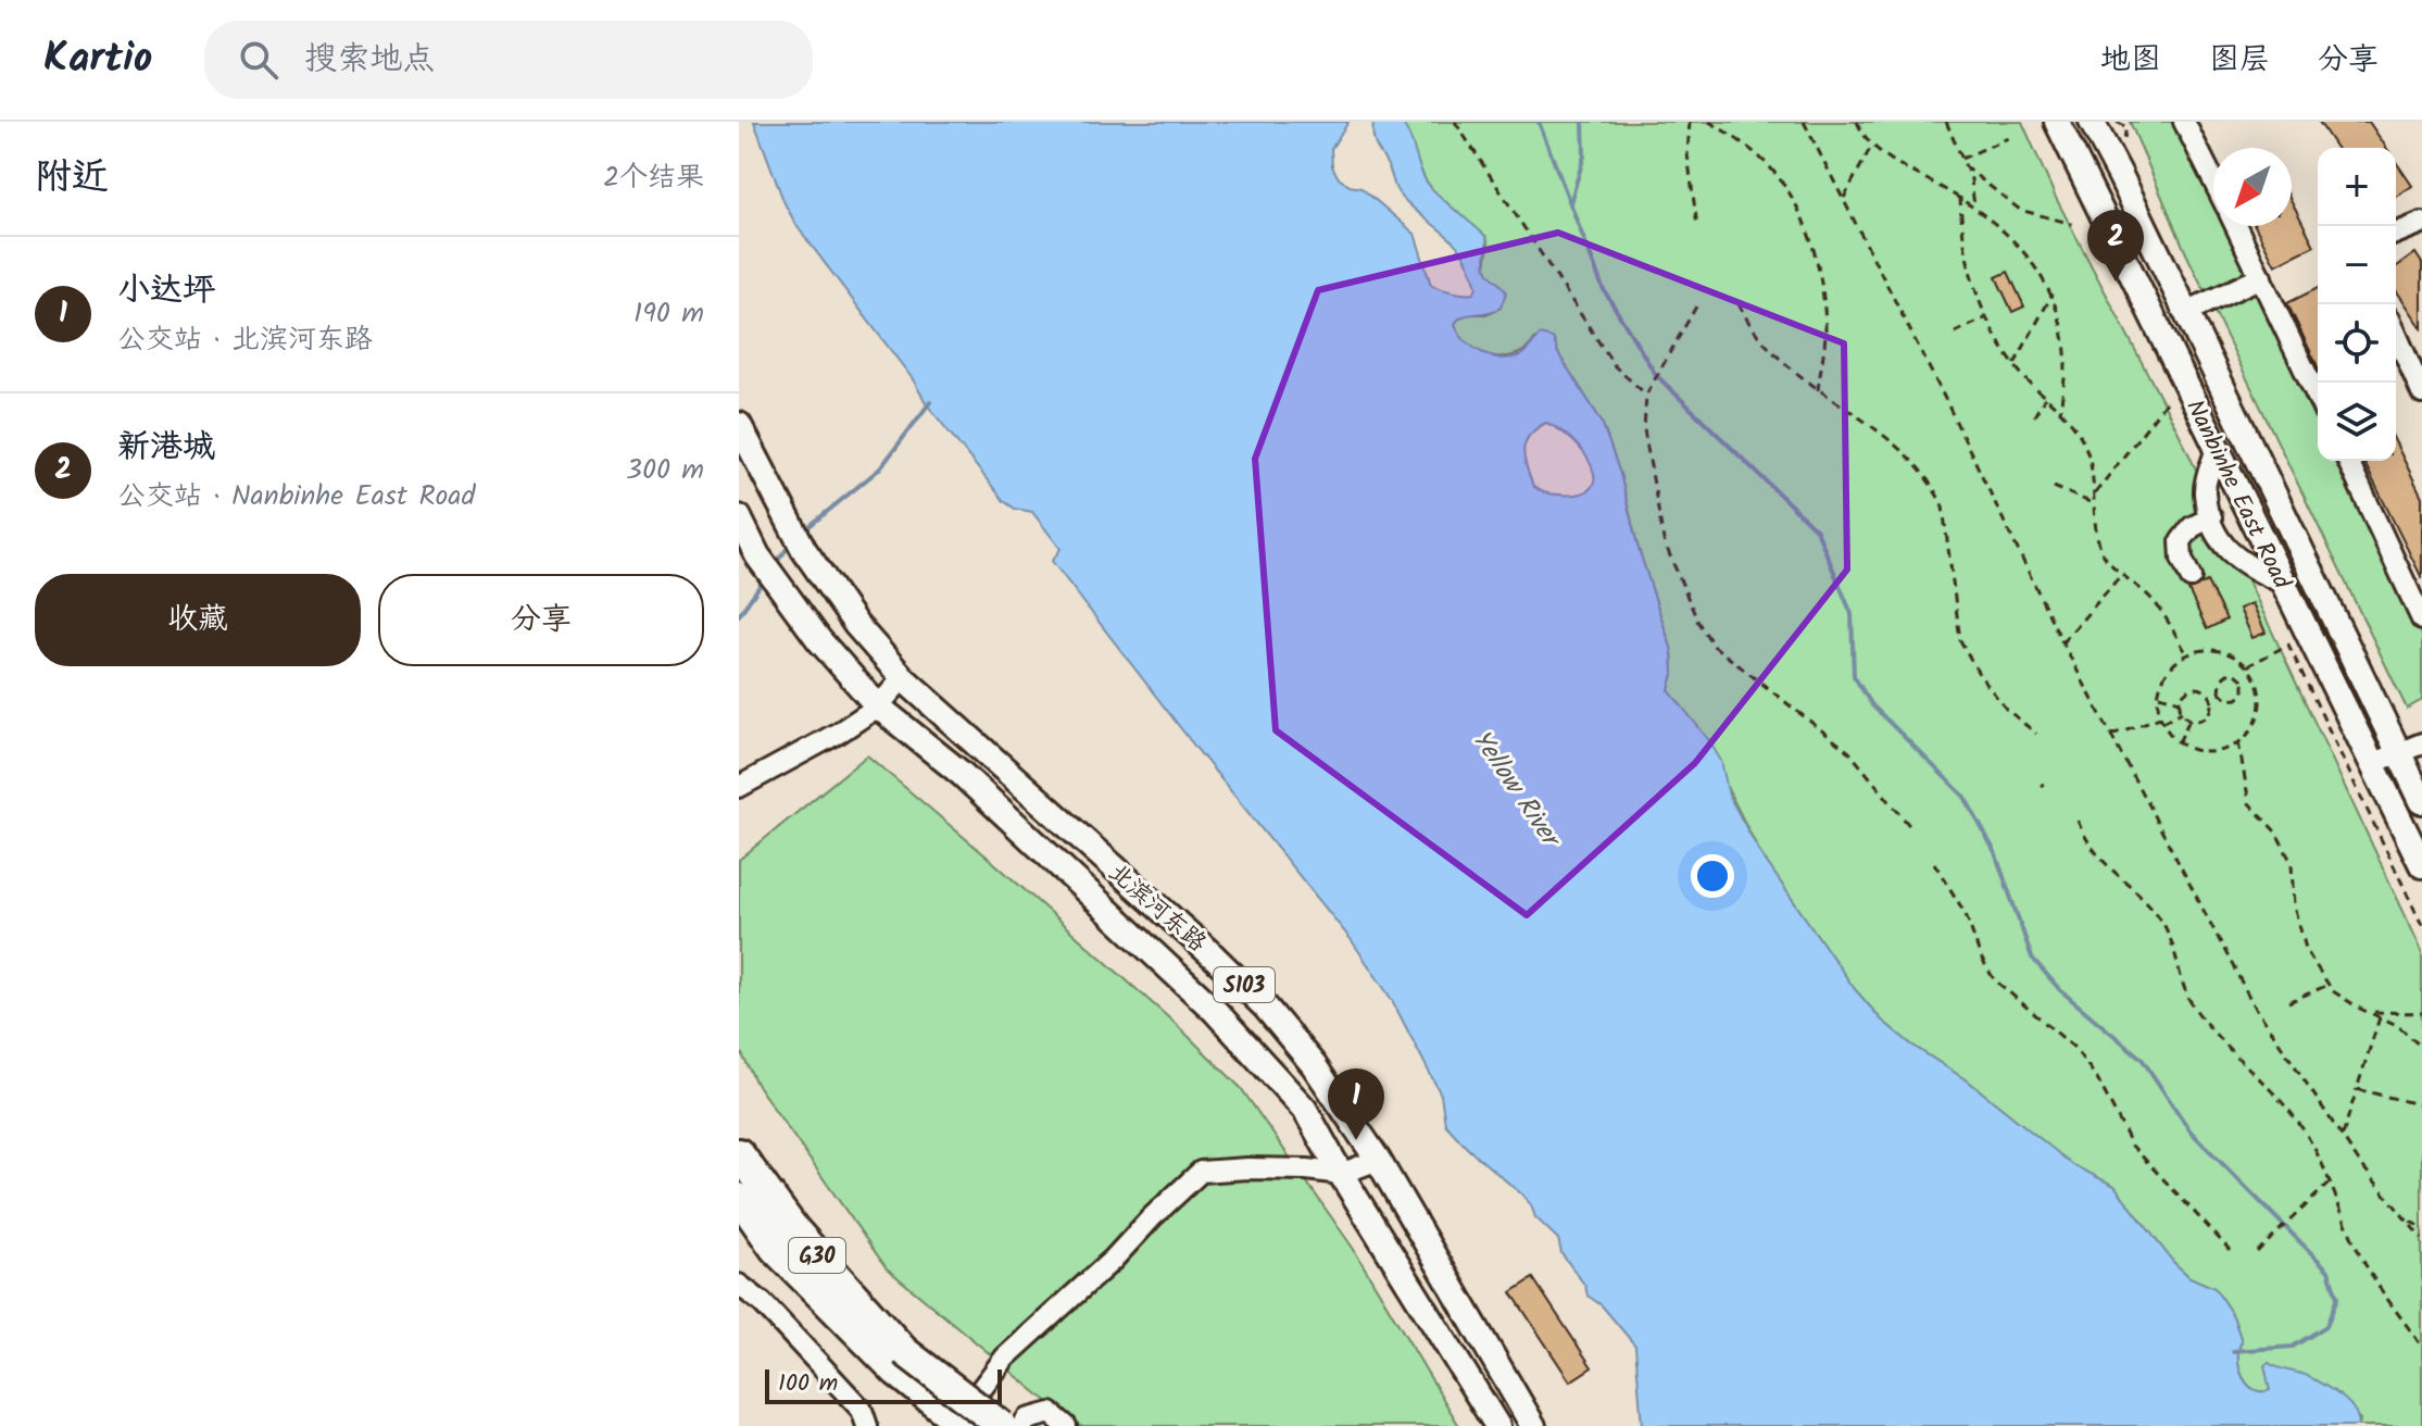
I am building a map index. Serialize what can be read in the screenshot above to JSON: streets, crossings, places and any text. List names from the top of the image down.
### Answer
{
  "streets": {
    "highway": ["G30"],
    "main road": ["Nanbinhe East Road", "北滨河东路", "S103"]
  },
  "water": ["Yellow River"],
  "scale_bar": "100 m",
  "north": "bottom left",
  "page": {
    "header": "Kartio",
    "search": "搜索地点",
    "nav": ["地图", "图层", "分享"],
    "heading": ["附近", "2个结果"],
    "map_buttons": ["+", "−"],
    "pins": ["2", "1"],
    "list": [
      {
        "mark": "1",
        "name": "小达坪",
        "note": "公交站 · 北滨河东路",
        "value": "190 m"
      },
      {
        "mark": "2",
        "name": "新港城",
        "note": "公交站 · Nanbinhe East Road",
        "value": "300 m"
      }
    ],
    "buttons": ["收藏", "分享"],
    "scale": "100 m"
  }
}
